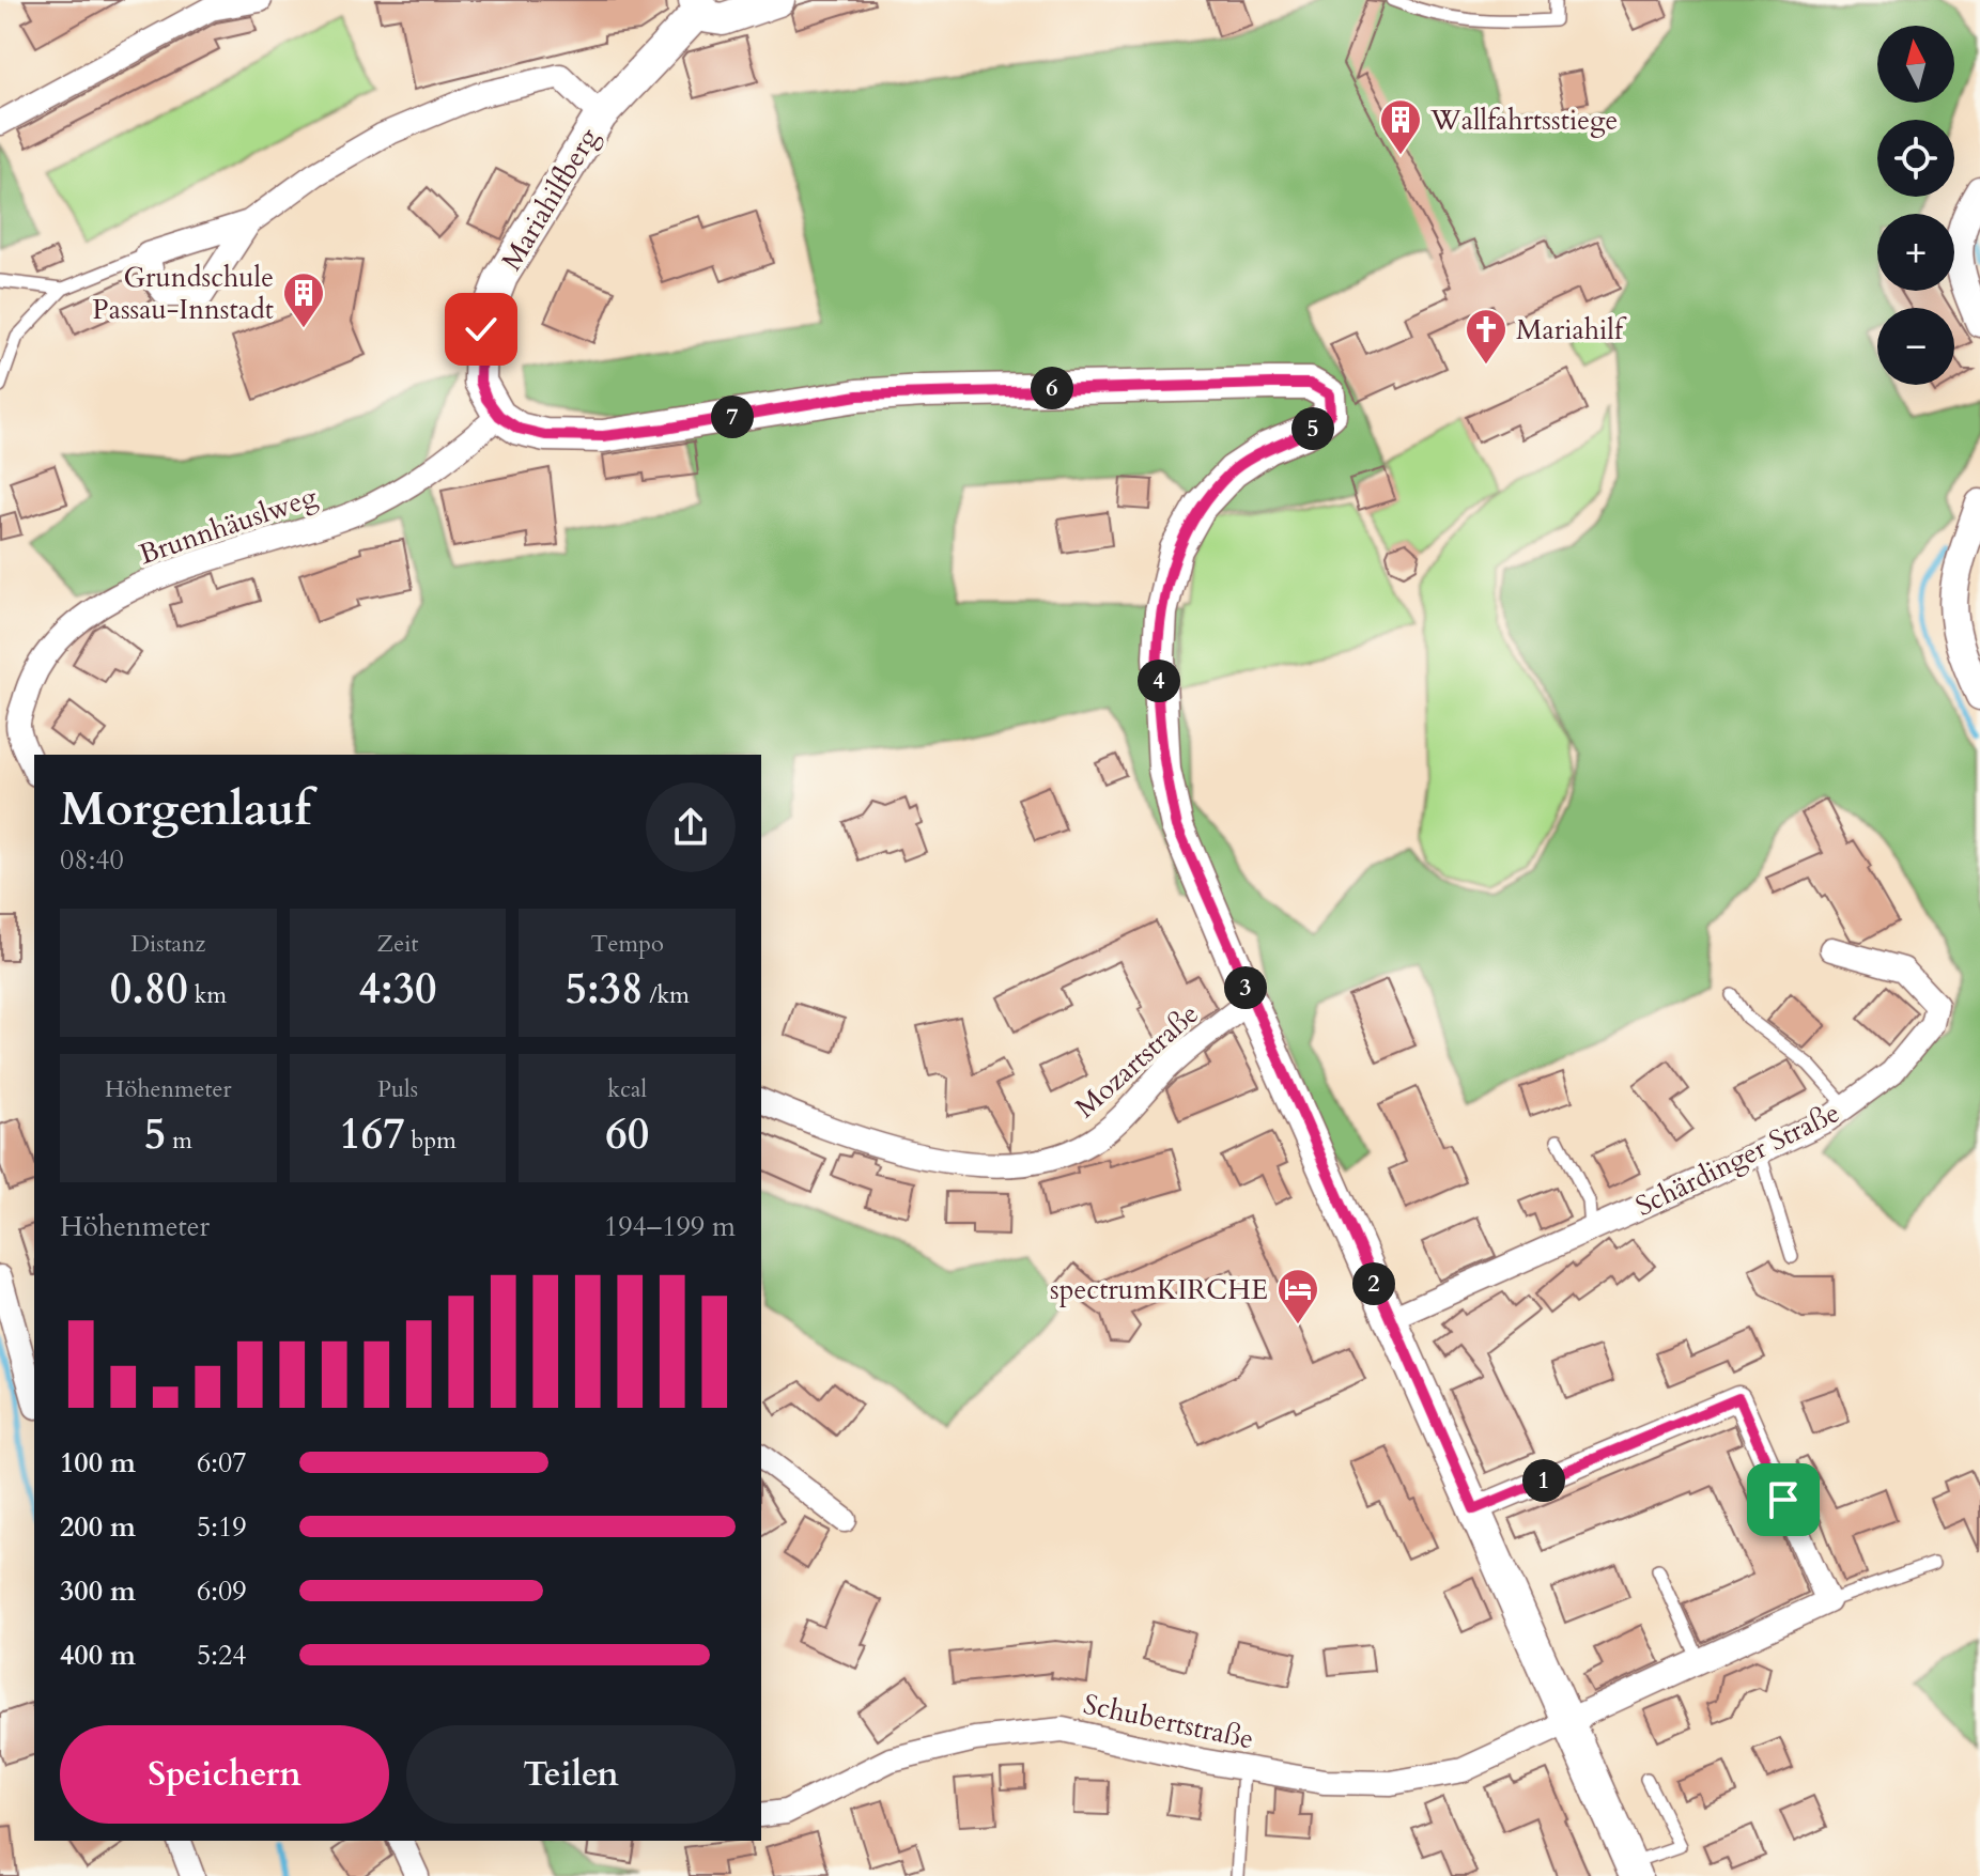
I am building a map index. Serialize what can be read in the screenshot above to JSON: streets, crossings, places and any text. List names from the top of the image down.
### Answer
{
  "streets": {
    "main road": ["Mariahilfberg"],
    "street": [
      "Brunnhäuslweg",
      "Mozartstraße",
      "Schärdinger Straße",
      "Schubertstraße"
    ]
  },
  "crossings": [
    ["Mariahilfberg", "Brunnhäuslweg"]
  ],
  "places": {
    "building": ["Wallfahrtsstiege", "Grundschule Passau-Innstadt"],
    "church": ["Mariahilf"],
    "hotel": ["spectrumKIRCHE"]
  },
  "north": "top",
  "page": {
    "map_buttons": ["+", "−"],
    "pins": [
      "6",
      "7",
      "5",
      "4",
      "3",
      "2",
      "1"
    ],
    "heading": ["Morgenlauf", "08:40"],
    "stats": [
      ["Distanz", "0.80 km"],
      ["Zeit", "4:30"],
      ["Tempo", "5:38 /km"],
      ["Höhenmeter", "5 m"],
      ["Puls", "167 bpm"],
      ["kcal", "60"]
    ],
    "chart": ["Höhenmeter", "194–199 m"],
    "list": [
      {
        "name": "100 m",
        "note": "6:07"
      },
      {
        "name": "200 m",
        "note": "5:19"
      },
      {
        "name": "300 m",
        "note": "6:09"
      },
      {
        "name": "400 m",
        "note": "5:24"
      }
    ],
    "buttons": ["Speichern", "Teilen"]
  }
}
